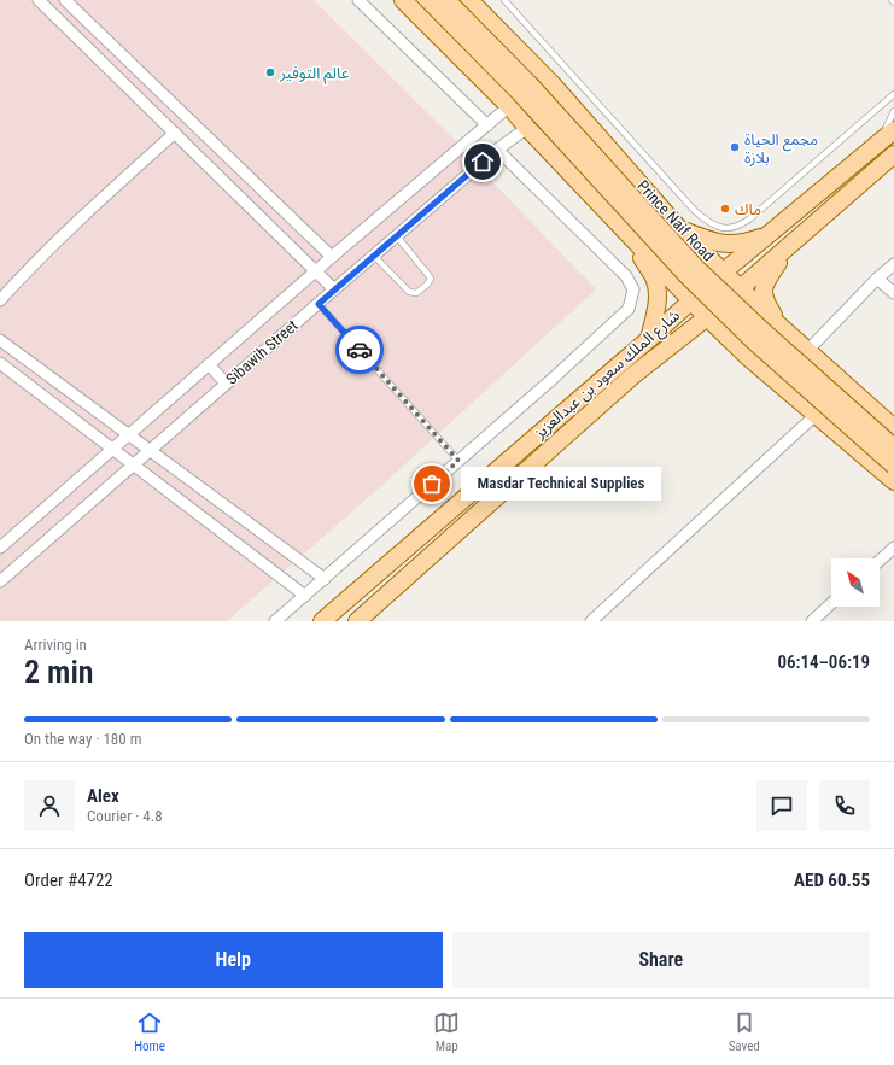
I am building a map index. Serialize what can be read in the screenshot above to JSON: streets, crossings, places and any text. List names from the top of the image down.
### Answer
{
  "streets": {
    "main road": ["Prince Naif Road", "شارع الملك سعود بن عبدالعزيز"],
    "street": ["Sibawih Street"]
  },
  "crossings": [
    ["Prince Naif Road", "شارع الملك سعود بن عبدالعزيز"]
  ],
  "places": [
    "عالم التوفير",
    "مجمع الحياة بلازة",
    "ماك",
    "Masdar Technical Supplies"
  ],
  "north": "top left",
  "page": {
    "bubble": "Masdar Technical Supplies",
    "heading": ["2 min", "Arriving in", "06:14–06:19"],
    "panel": [
      "Alex",
      "Courier · 4.8",
      "Order #4722",
      "AED 60.55"
    ],
    "bar": "On the way · 180 m",
    "buttons": ["Help", "Share"],
    "tabs": ["Home", "Map", "Saved"]
  }
}
